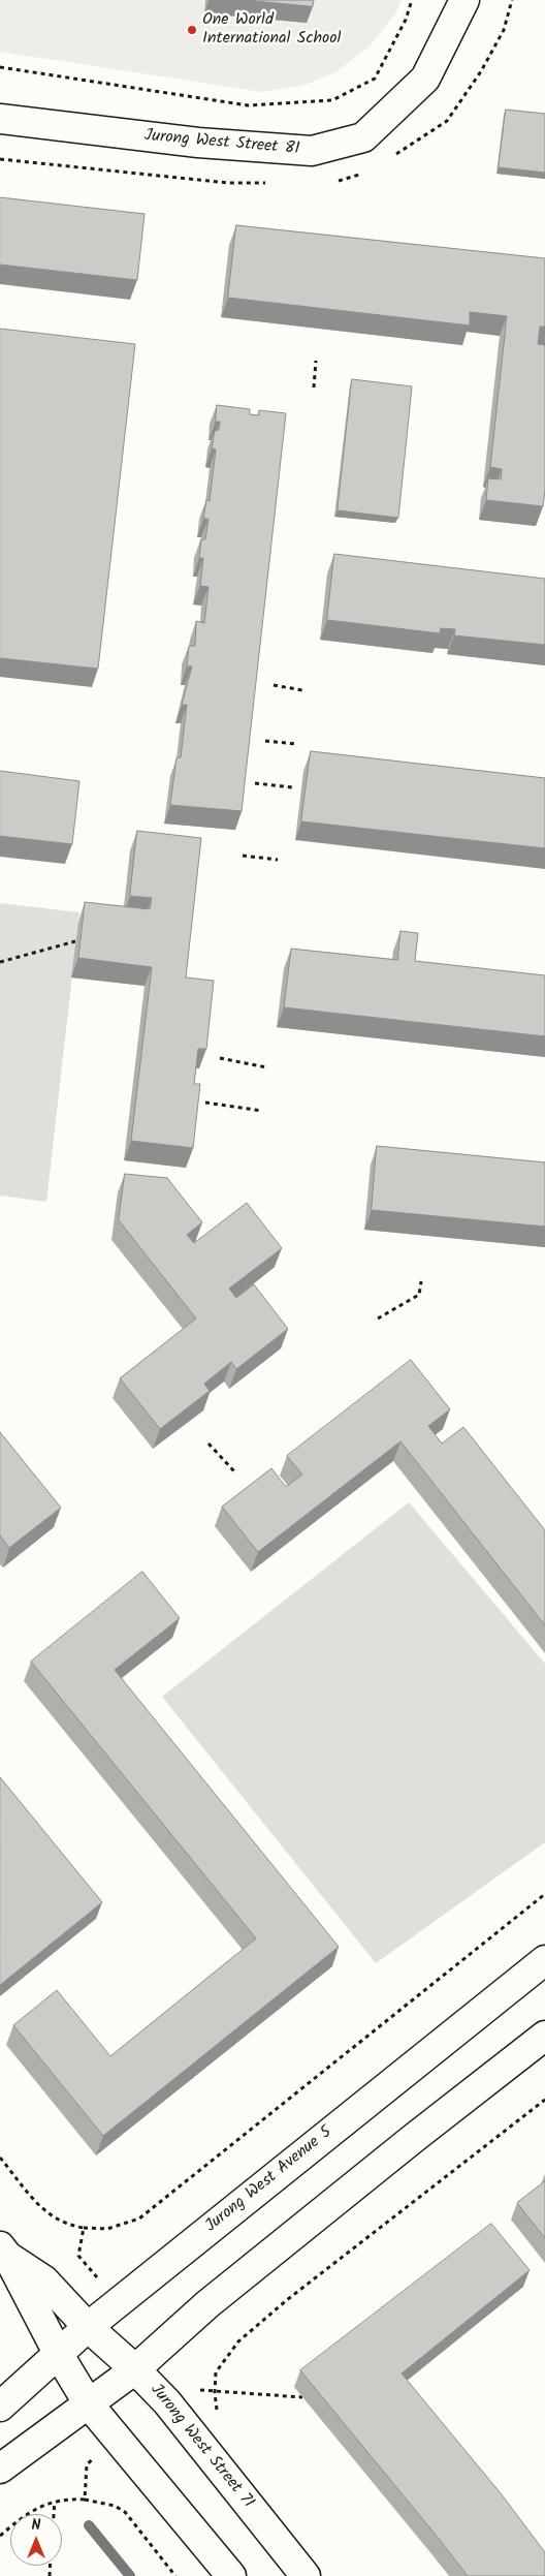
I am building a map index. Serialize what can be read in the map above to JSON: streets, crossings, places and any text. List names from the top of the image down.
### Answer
{
  "streets": {
    "street": ["Jurong West Street 81", "Jurong West Avenue 5", "Jurong West Street 71"]
  },
  "crossings": [
    ["Jurong West Avenue 5", "Jurong West Street 71"]
  ],
  "places": ["One World International School"],
  "north": "top"
}
